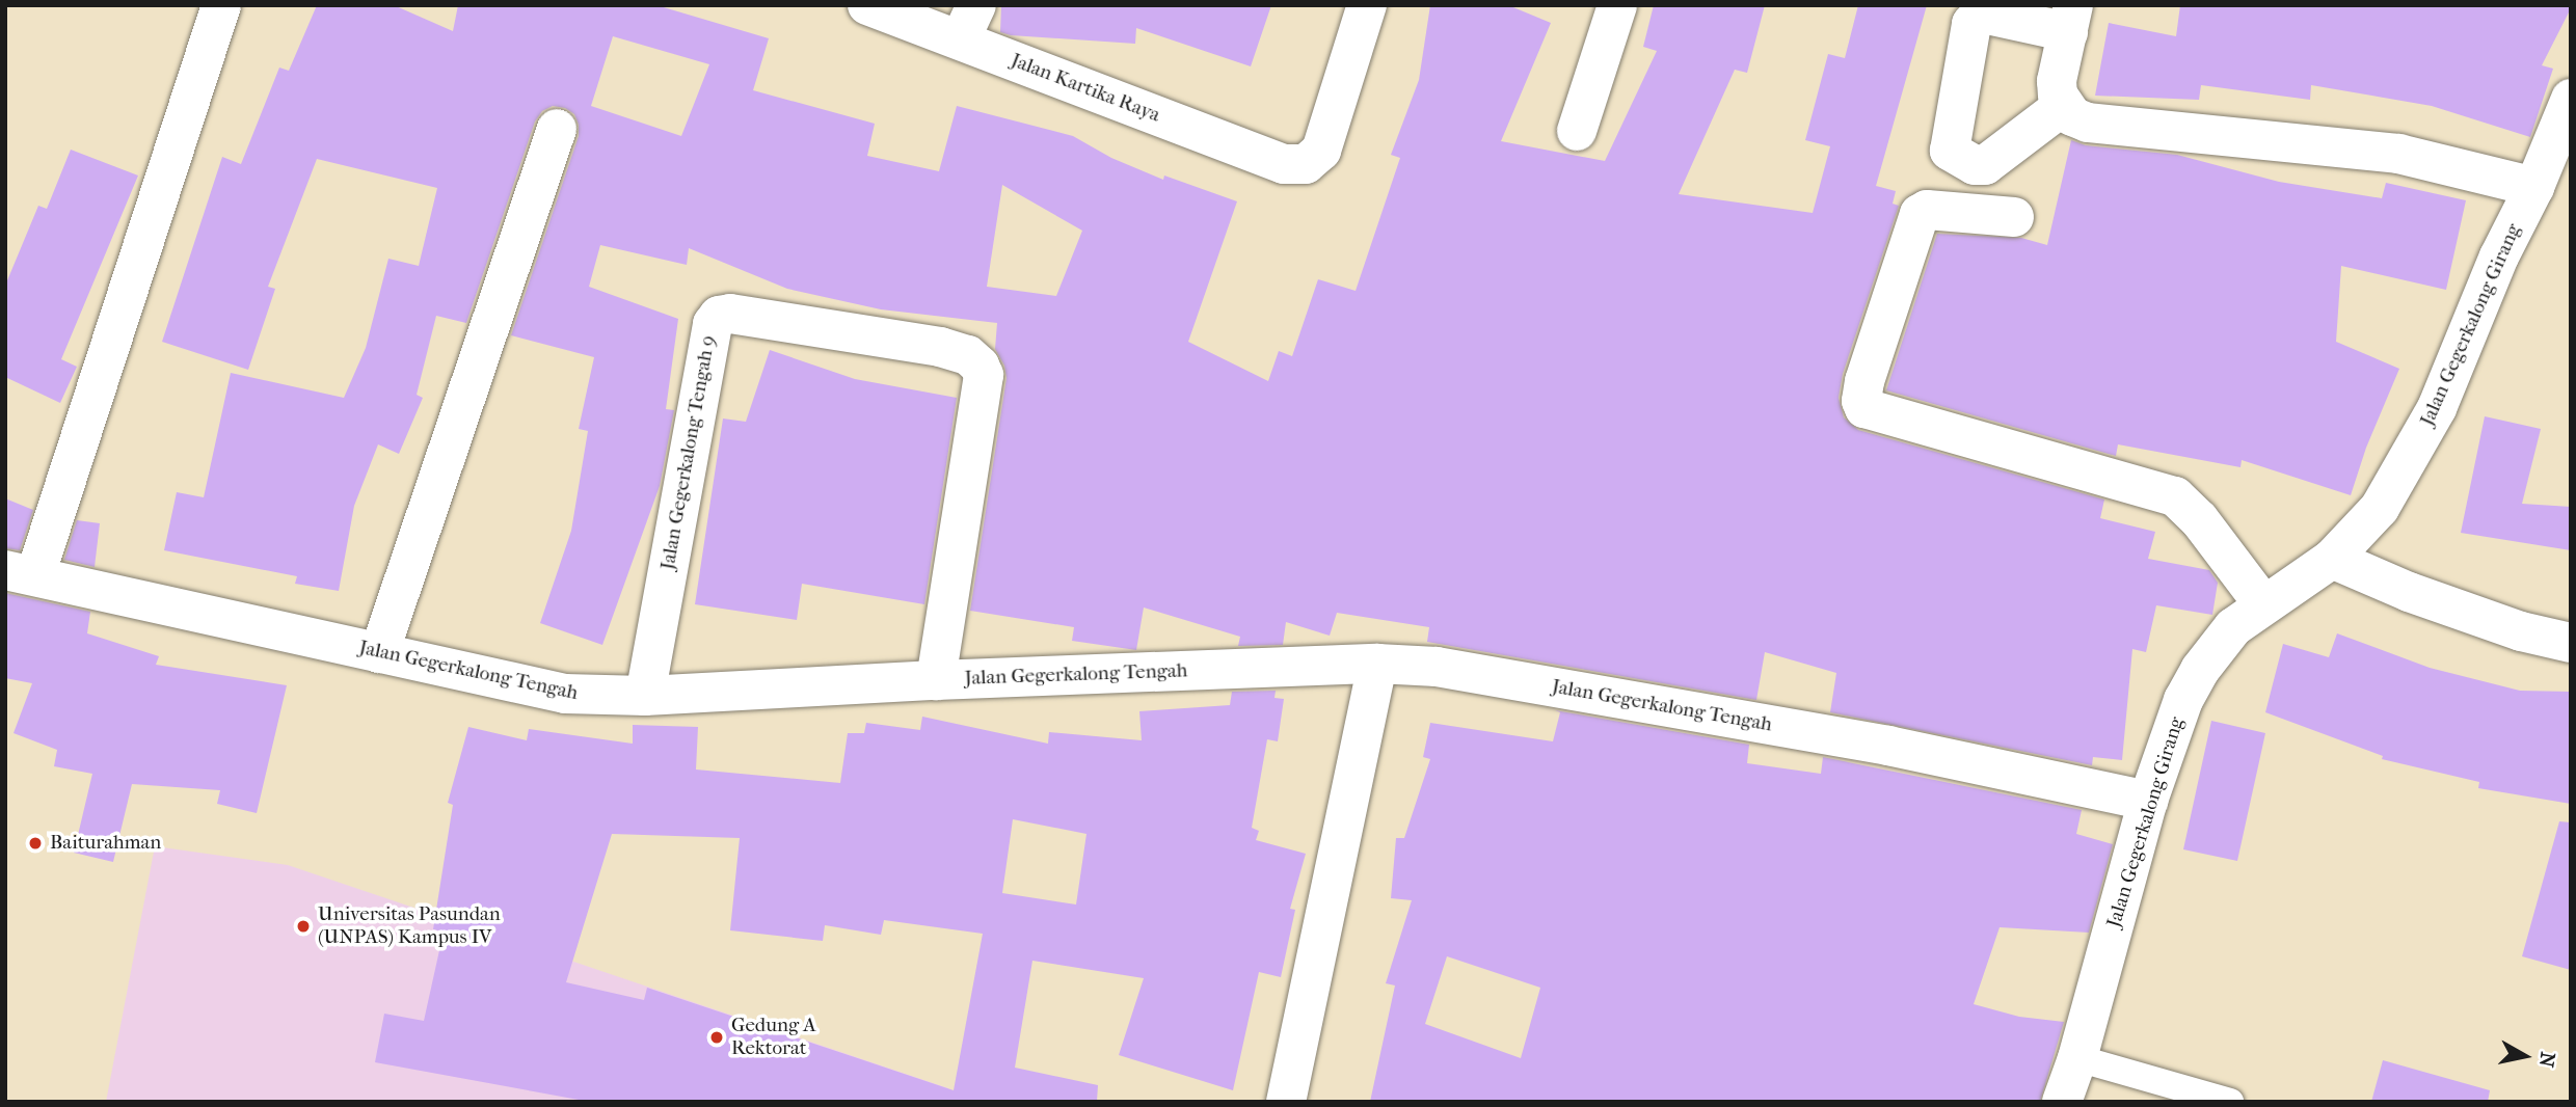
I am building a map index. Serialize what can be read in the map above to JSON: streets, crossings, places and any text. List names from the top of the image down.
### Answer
{
  "streets": {
    "street": [
      "Jalan Kartika Raya",
      "Jalan Gegerkalong Girang",
      "Jalan Gegerkalong Tengah 9",
      "Jalan Gegerkalong Tengah"
    ]
  },
  "crossings": [
    ["Jalan Gegerkalong Girang", "Jalan Gegerkalong Tengah"],
    ["Jalan Gegerkalong Tengah 9", "Jalan Gegerkalong Tengah"]
  ],
  "places": ["Baiturahman", "Universitas Pasundan (UNPAS) Kampus IV", "Gedung A Rektorat"],
  "north": "right"
}
